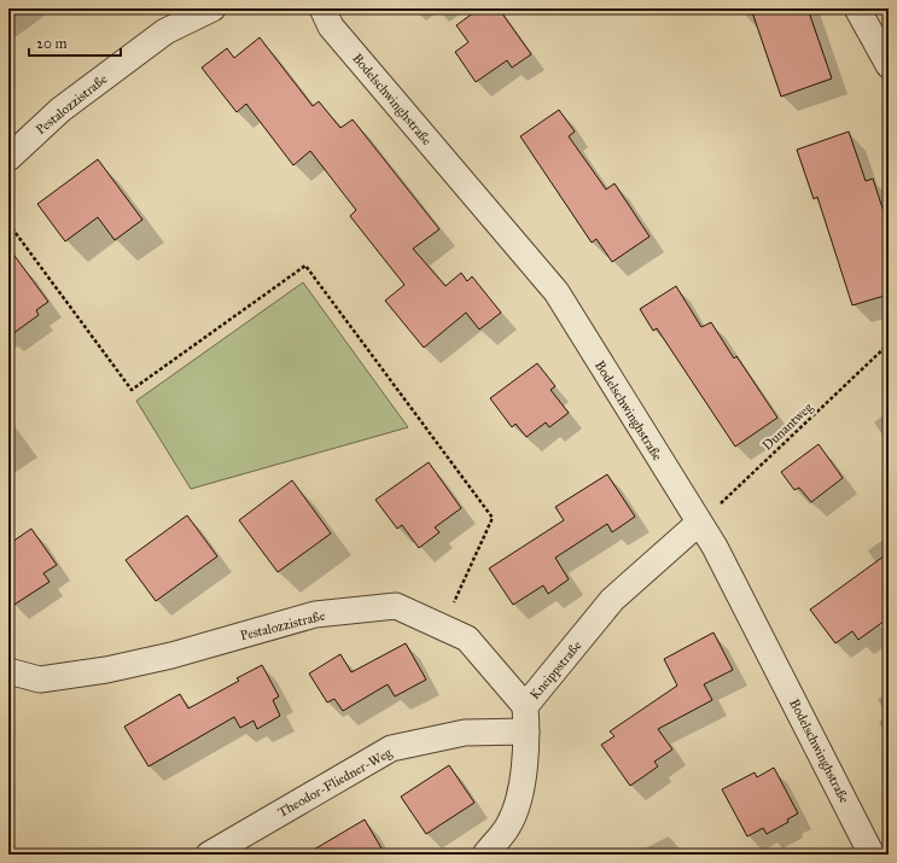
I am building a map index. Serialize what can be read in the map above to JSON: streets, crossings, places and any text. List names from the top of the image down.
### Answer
{
  "streets": {
    "street": [
      "Bodelschwinghstraße",
      "Pestalozzistraße",
      "Kneippstraße",
      "Theodor-Fliedner-Weg"
    ],
    "path": ["Dunantweg"]
  },
  "crossings": [
    ["Bodelschwinghstraße", "Dunantweg"],
    ["Bodelschwinghstraße", "Kneippstraße"],
    ["Pestalozzistraße", "Kneippstraße"],
    ["Dunantweg", "Kneippstraße"],
    ["Kneippstraße", "Theodor-Fliedner-Weg"]
  ],
  "scale_bar": "20 m"
}
